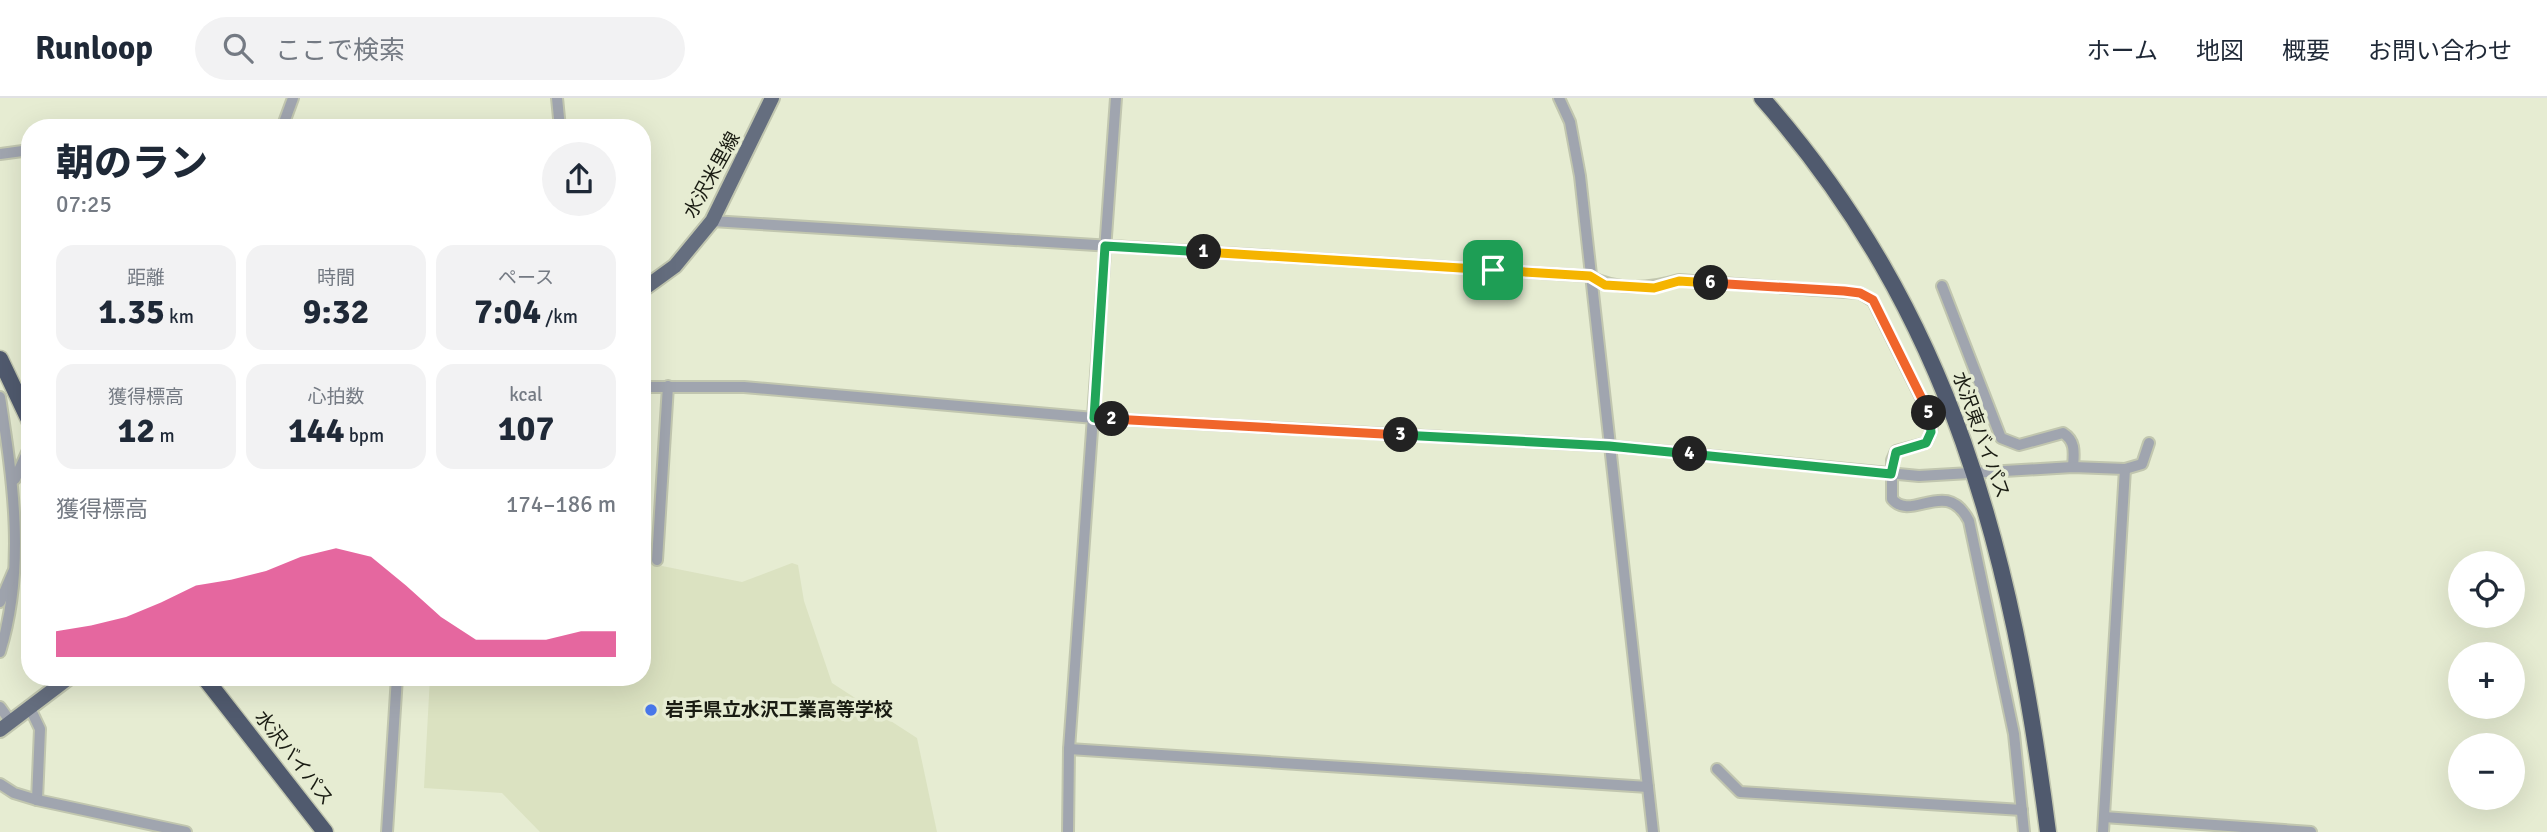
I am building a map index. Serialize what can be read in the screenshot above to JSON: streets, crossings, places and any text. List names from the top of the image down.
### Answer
{
  "streets": {
    "highway": ["水沢東バイパス", "水沢バイパス"],
    "main road": ["水沢米里線"]
  },
  "places": ["岩手県立水沢工業高等学校"],
  "page": {
    "header": "Runloop",
    "search": "ここで検索",
    "nav": [
      "ホーム",
      "地図",
      "概要",
      "お問い合わせ"
    ],
    "heading": ["朝のラン", "07:25"],
    "pins": [
      "1",
      "6",
      "5",
      "2",
      "3",
      "4"
    ],
    "stats": [
      ["距離", "1.35 km"],
      ["時間", "9:32"],
      ["ペース", "7:04 /km"],
      ["獲得標高", "12 m"],
      ["心拍数", "144 bpm"],
      ["kcal", "107"]
    ],
    "chart": ["獲得標高", "174–186 m"],
    "map_buttons": ["+", "−"]
  }
}
